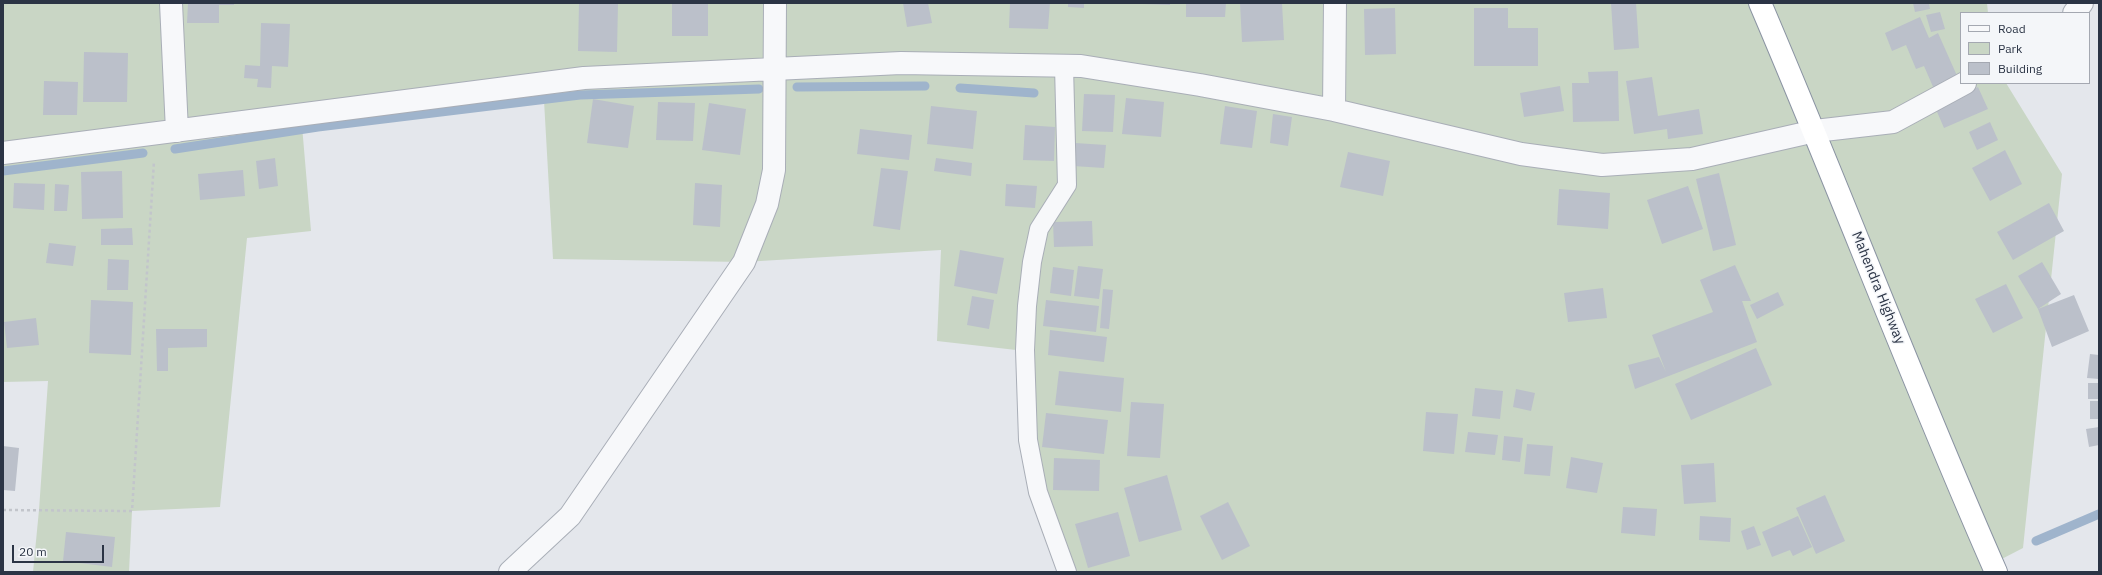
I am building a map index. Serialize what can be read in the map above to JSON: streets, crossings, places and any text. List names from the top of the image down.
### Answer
{
  "streets": {
    "highway": ["Mahendra Highway"]
  },
  "legend": ["Road", "Park", "Building"],
  "scale_bar": "20 m"
}
